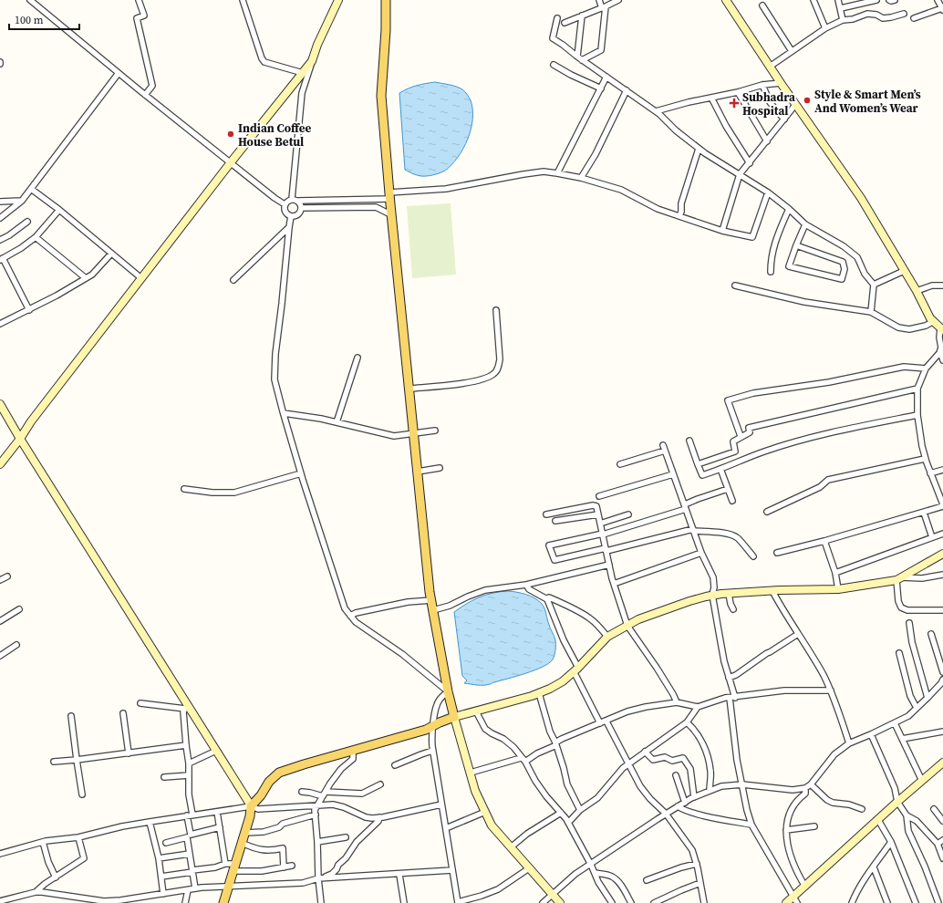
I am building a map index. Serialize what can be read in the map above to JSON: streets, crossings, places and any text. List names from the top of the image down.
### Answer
{
  "places": {
    "other": ["Style & Smart Men’s And Women’s Wear", "Indian Coffee House Betul"],
    "health": ["Subhadra Hospital"]
  },
  "scale_bar": "100 m"
}
